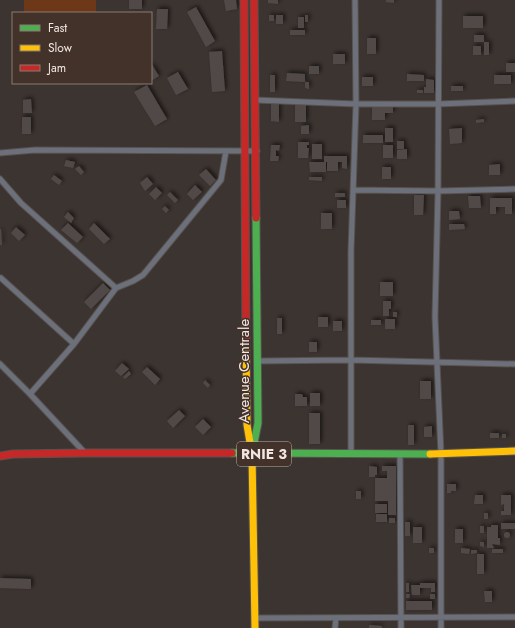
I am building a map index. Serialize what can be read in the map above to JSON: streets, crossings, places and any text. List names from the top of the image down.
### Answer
{
  "streets": {
    "main road": ["Avenue Centrale", "RNIE 3"]
  },
  "crossings": [
    ["Avenue Centrale", "RNIE 3"]
  ],
  "legend": ["Fast", "Slow", "Jam"]
}
